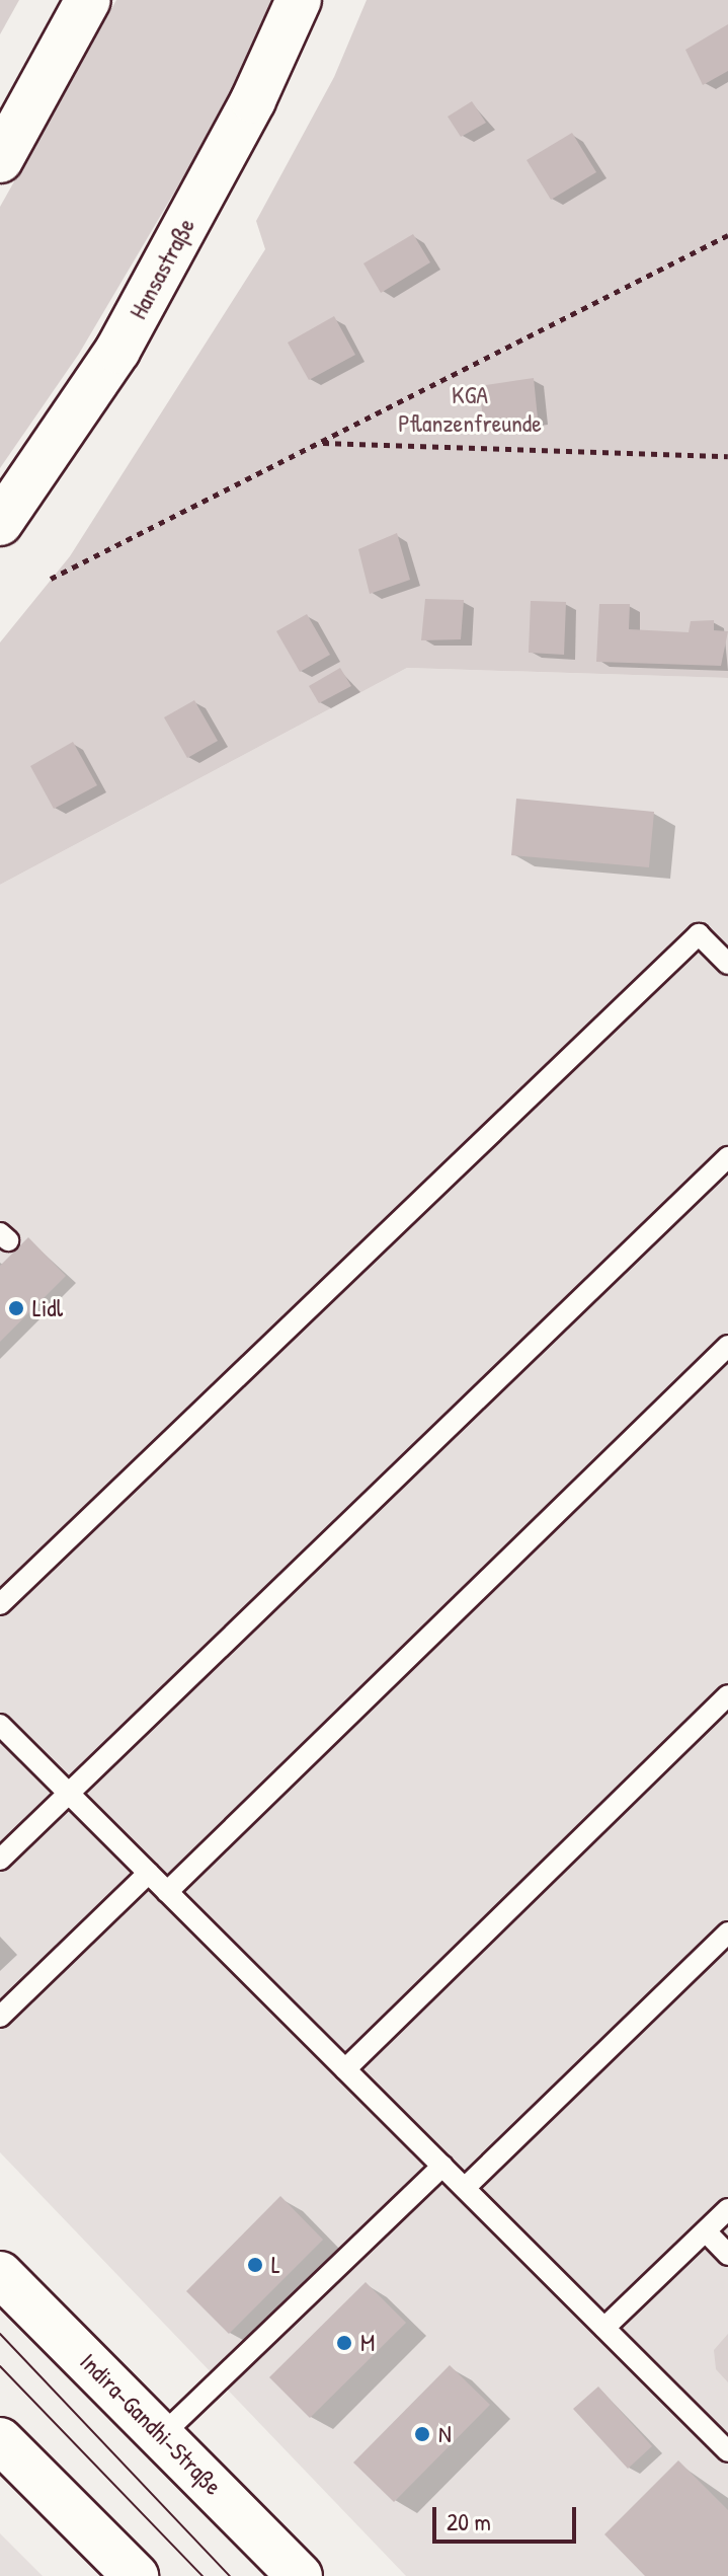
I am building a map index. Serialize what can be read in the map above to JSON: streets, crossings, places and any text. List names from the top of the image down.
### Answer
{
  "streets": {
    "main road": ["Hansastraße", "Indira-Gandhi-Straße"]
  },
  "parks": ["KGA Pflanzenfreunde"],
  "places": [
    "Lidl",
    "L",
    "M",
    "N"
  ],
  "scale_bar": "20 m"
}
